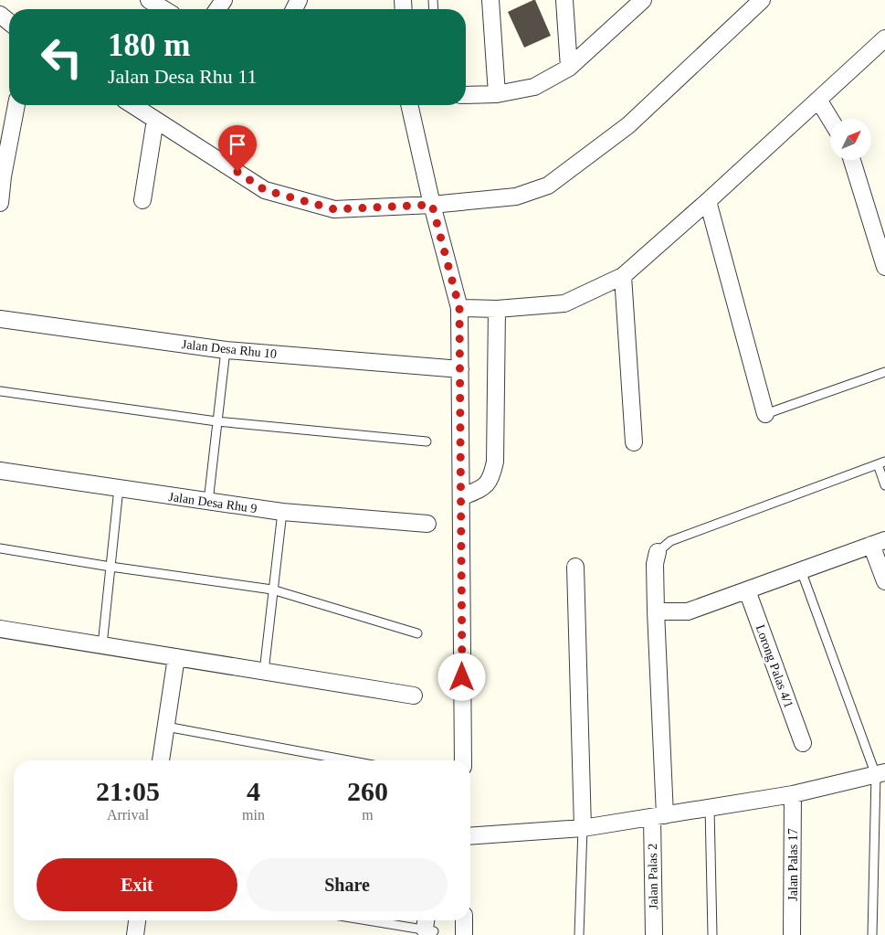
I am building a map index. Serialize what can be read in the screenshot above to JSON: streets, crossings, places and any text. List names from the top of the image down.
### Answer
{
  "streets": {
    "street": [
      "Jalan Desa Rhu 10",
      "Jalan Desa Rhu 9",
      "Lorong Palas 4/1",
      "Jalan Palas 17",
      "Jalan Palas 2"
    ]
  },
  "north": "top right",
  "page": {
    "turn": ["180 m", "Jalan Desa Rhu 11"],
    "eta": [
      "21:05",
      "Arrival",
      "4",
      "min",
      "260",
      "m"
    ],
    "buttons": ["Exit", "Share"]
  }
}
